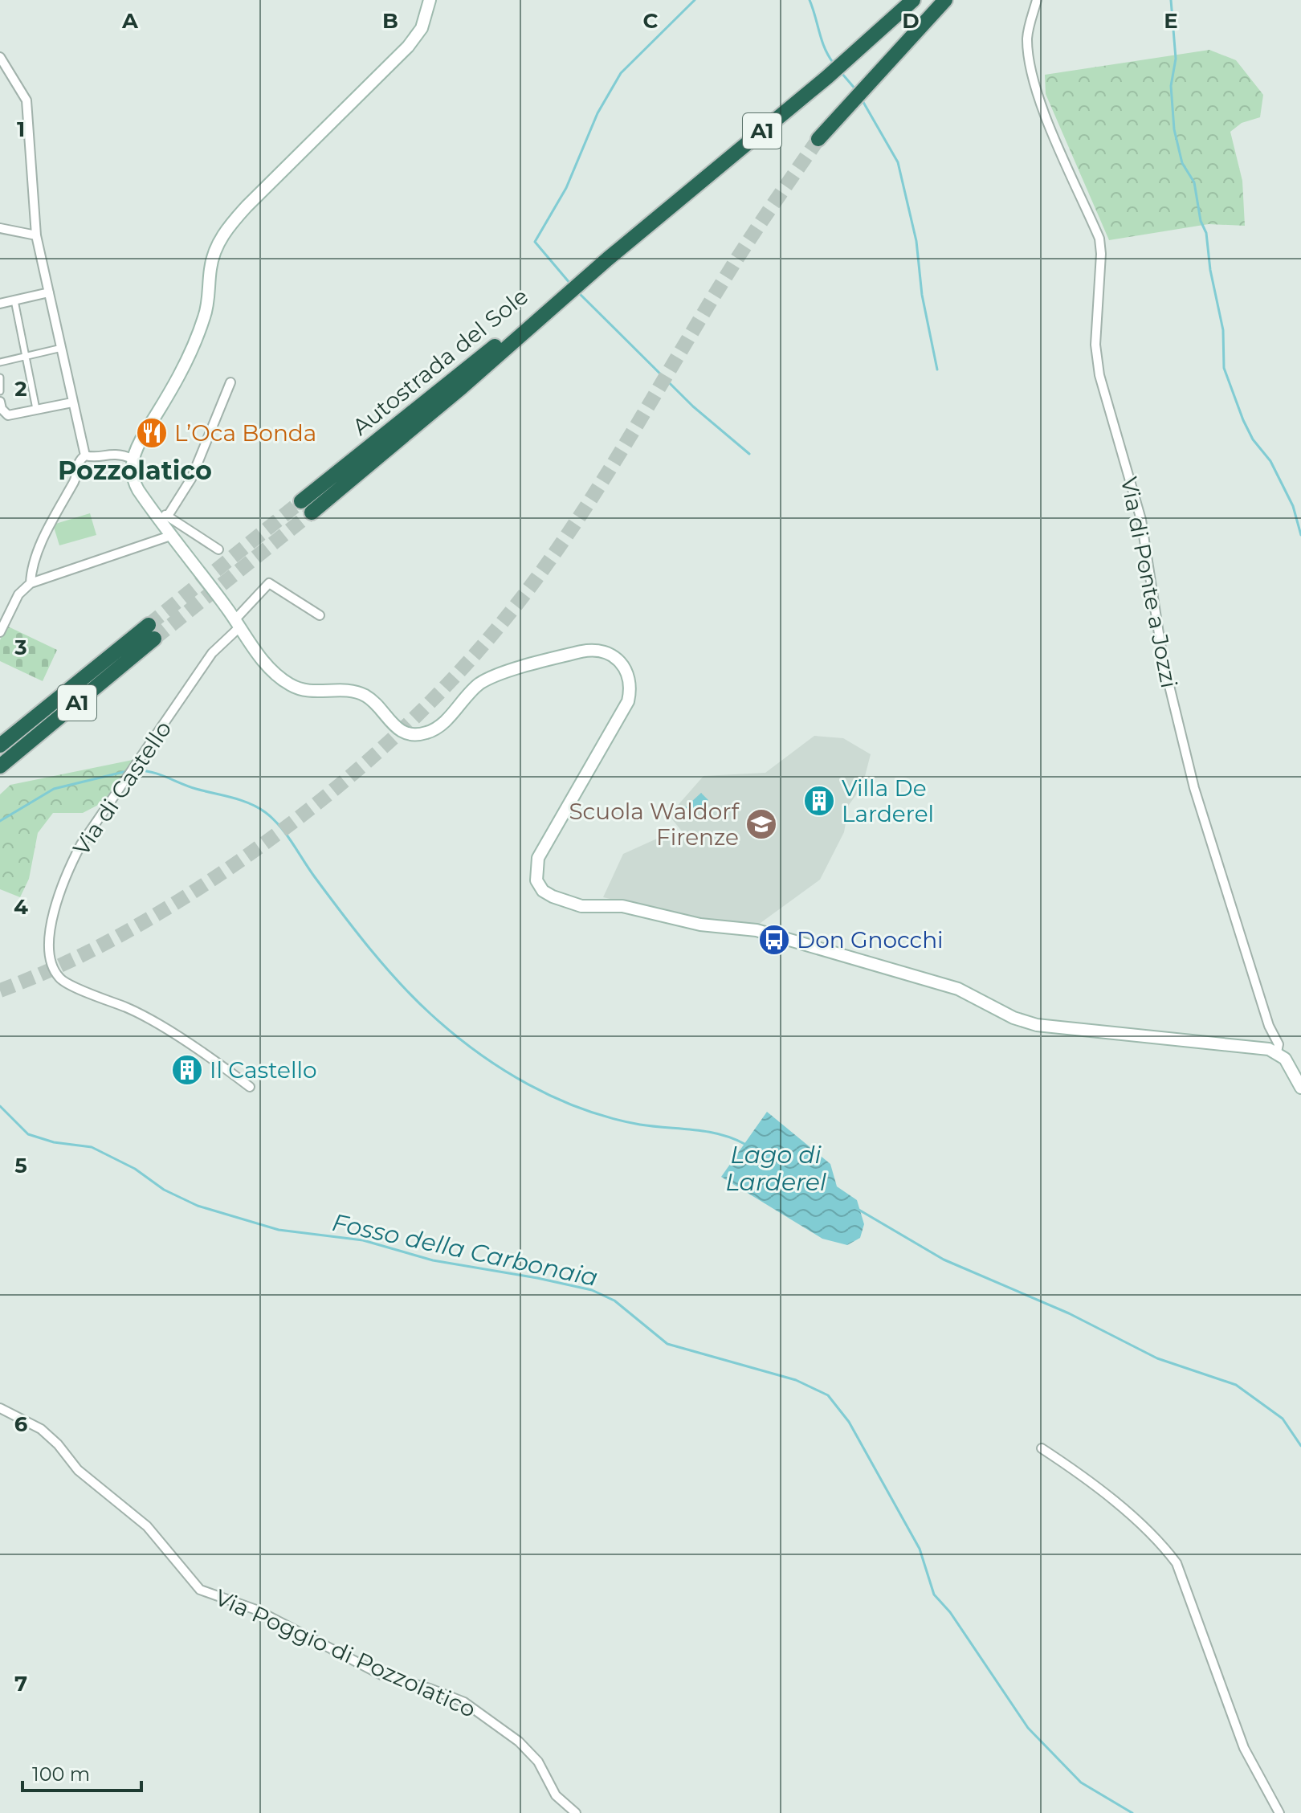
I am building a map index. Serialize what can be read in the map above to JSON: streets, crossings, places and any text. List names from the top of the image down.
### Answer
{
  "streets": {
    "highway": ["A1", "Autostrada del Sole"],
    "street": ["Via di Ponte a Jozzi", "Via di Castello", "Via Poggio di Pozzolatico"]
  },
  "districts": ["Pozzolatico"],
  "water": ["Lago di Larderel", "Fosso della Carbonaia"],
  "places": {
    "restaurant": ["L’Oca Bonda"],
    "building": ["Villa De Larderel", "Il Castello"],
    "school or university": ["Scuola Waldorf Firenze"],
    "bus stop": ["Don Gnocchi"]
  },
  "scale_bar": "100 m",
  "grid": {
    "columns": [
      "A",
      "B",
      "C",
      "D",
      "E"
    ],
    "rows": [
      "1",
      "2",
      "3",
      "4",
      "5",
      "6",
      "7"
    ]
  }
}
